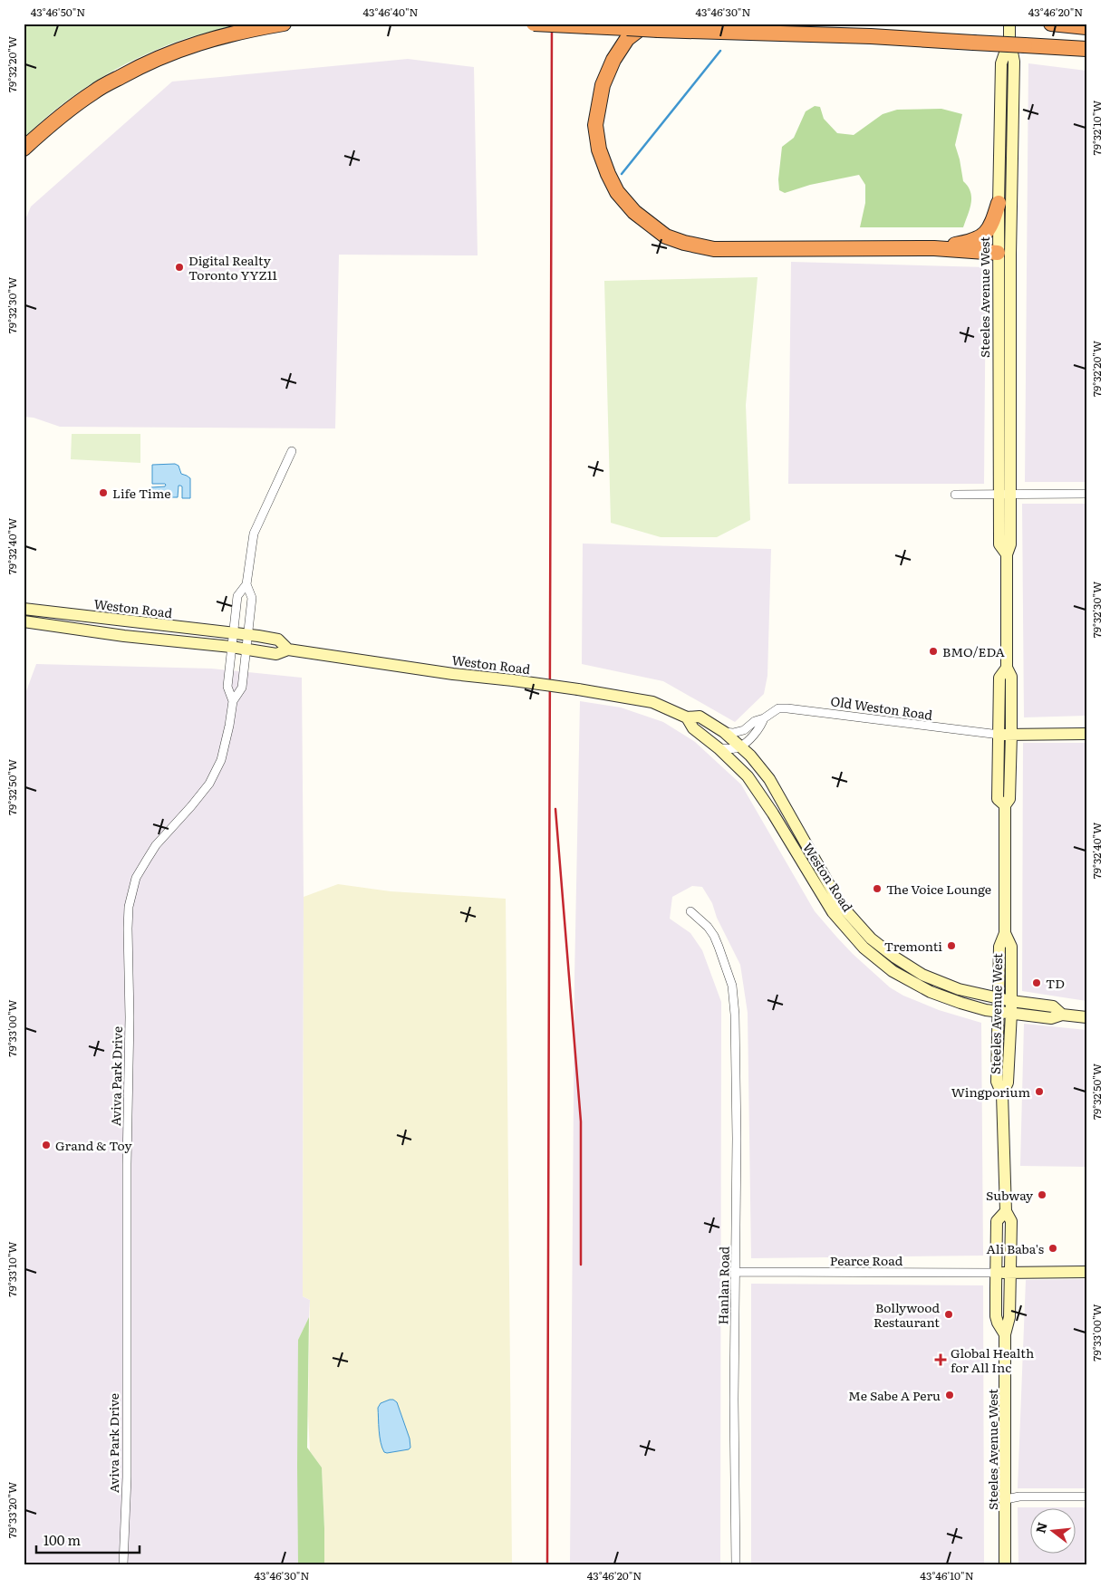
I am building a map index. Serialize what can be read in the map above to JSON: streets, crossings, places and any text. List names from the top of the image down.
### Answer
{
  "streets": {
    "main road": ["Steeles Avenue West", "Weston Road"],
    "street": [
      "Old Weston Road",
      "Aviva Park Drive",
      "Pearce Road",
      "Hanlan Road"
    ]
  },
  "crossings": [
    ["Steeles Avenue West", "Weston Road"],
    ["Steeles Avenue West", "Old Weston Road"],
    ["Steeles Avenue West", "Pearce Road"],
    ["Weston Road", "Old Weston Road"],
    ["Weston Road", "Aviva Park Drive"],
    ["Pearce Road", "Hanlan Road"]
  ],
  "places": {
    "other": [
      "Digital Realty Toronto YYZ11",
      "Life Time",
      "BMO/EDA",
      "The Voice Lounge",
      "Tremonti",
      "TD",
      "Wingporium",
      "Grand & Toy",
      "Subway",
      "Ali Baba's",
      "Bollywood Restaurant",
      "Me Sabe A Peru"
    ],
    "health": ["Global Health for All Inc"]
  },
  "scale_bar": "100 m",
  "north": "left",
  "coordinates": [
    "43°46'50\"N",
    "43°46'40\"N",
    "43°46'30\"N",
    "43°46'20\"N",
    "79°32'20\"W",
    "79°32'10\"W",
    "79°32'30\"W",
    "79°32'40\"W",
    "79°32'50\"W",
    "79°33'00\"W",
    "79°33'10\"W",
    "79°33'20\"W",
    "43°46'10\"N"
  ]
}
